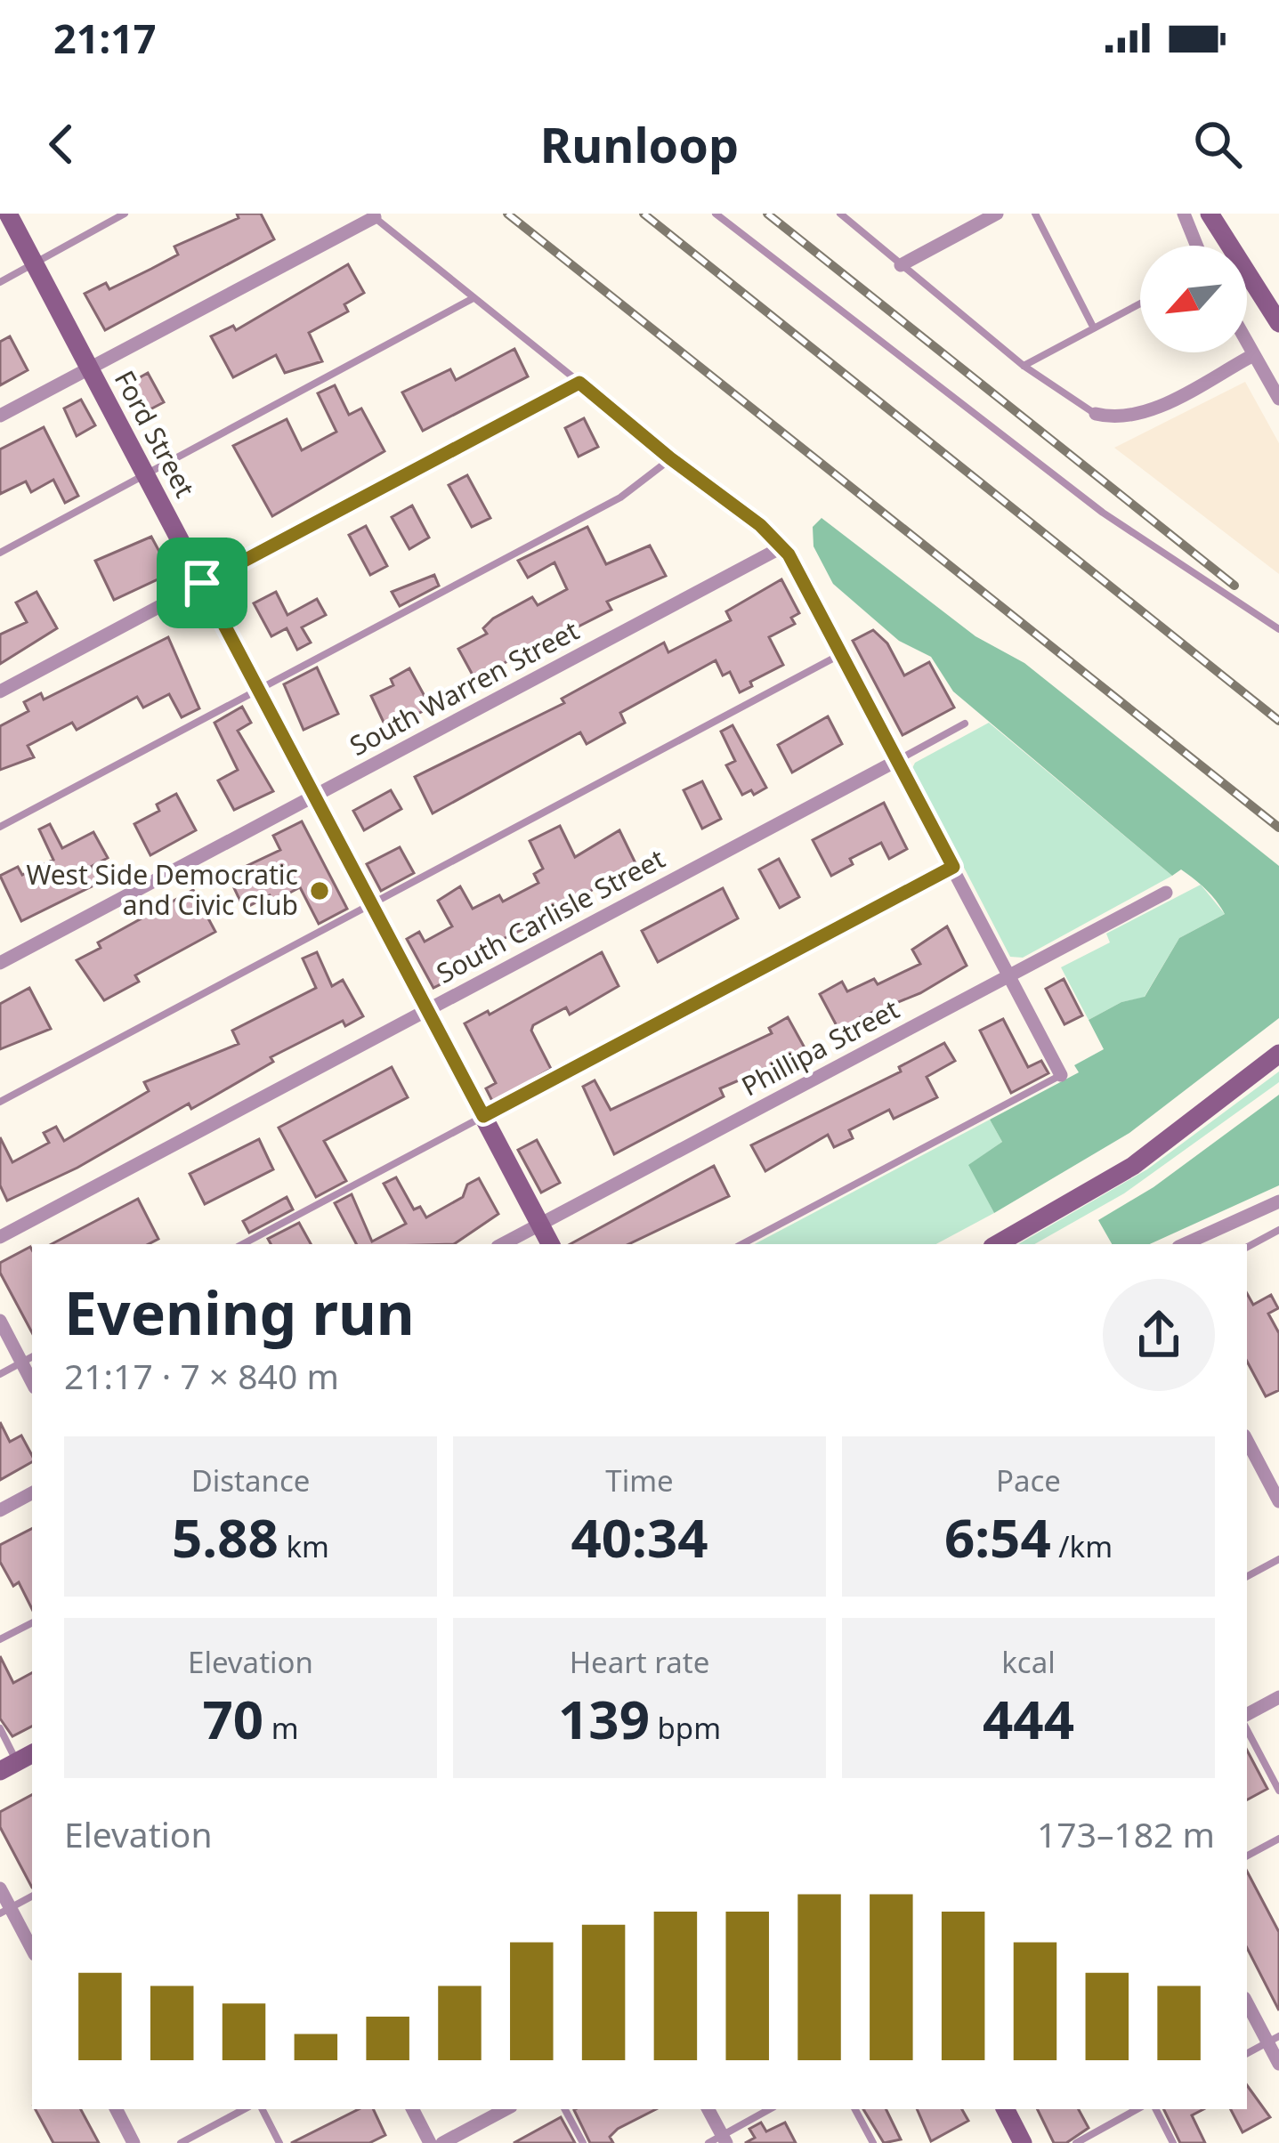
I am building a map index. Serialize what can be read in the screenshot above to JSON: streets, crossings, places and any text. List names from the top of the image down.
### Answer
{
  "streets": {
    "street": [
      "Ford Street",
      "South Warren Street",
      "South Carlisle Street",
      "Phillipa Street"
    ]
  },
  "crossings": [
    ["Ford Street", "South Warren Street"],
    ["Ford Street", "South Carlisle Street"],
    ["Ford Street", "Phillipa Street"]
  ],
  "places": ["West Side Democratic and Civic Club"],
  "north": "bottom left",
  "page": {
    "status": "21:17",
    "header": "Runloop",
    "heading": ["Evening run", "21:17 · 7 × 840 m"],
    "stats": [
      ["Distance", "5.88 km"],
      ["Time", "40:34"],
      ["Pace", "6:54 /km"],
      ["Elevation", "70 m"],
      ["Heart rate", "139 bpm"],
      ["kcal", "444"]
    ],
    "chart": ["Elevation", "173–182 m"]
  }
}
